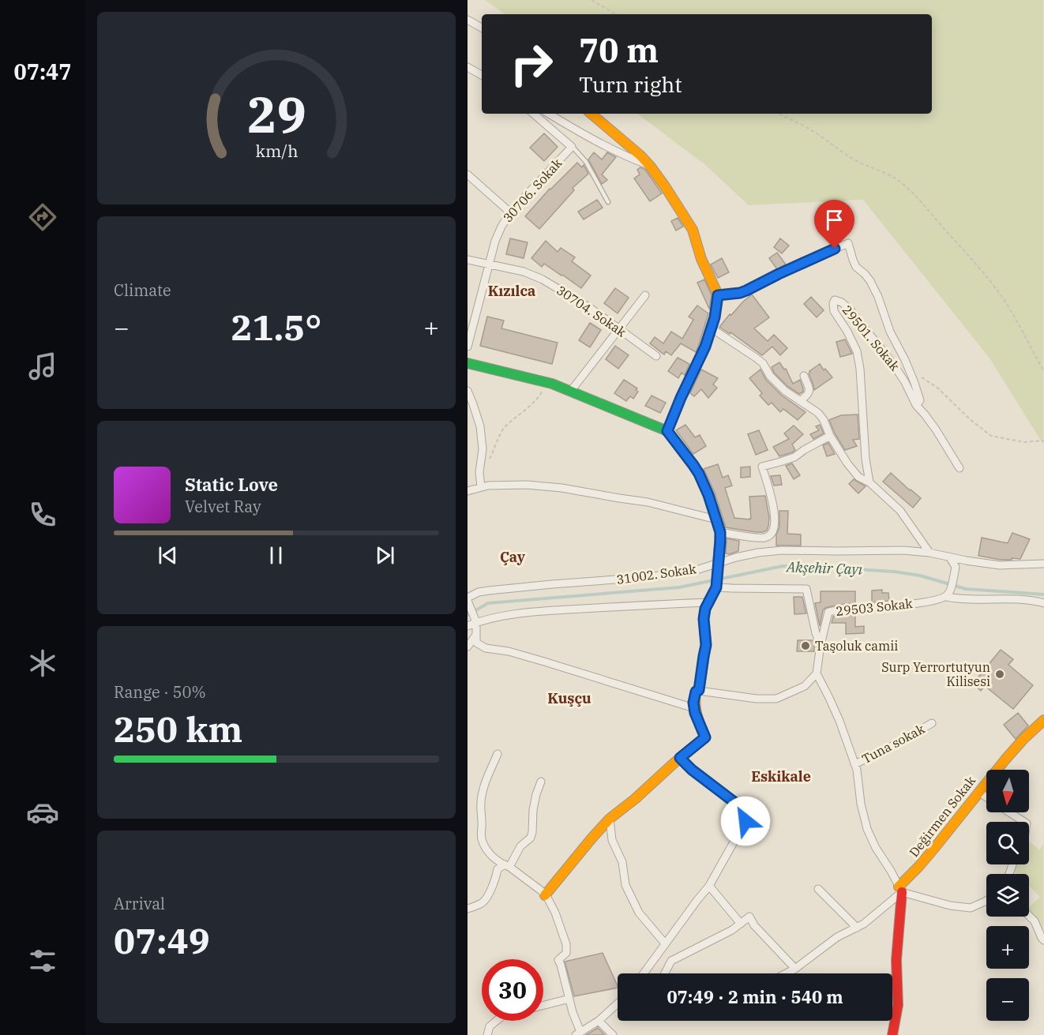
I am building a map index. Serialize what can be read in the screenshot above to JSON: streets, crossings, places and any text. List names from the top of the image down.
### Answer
{
  "streets": {
    "street": [
      "30706. Sokak",
      "30704. Sokak",
      "29501. Sokak",
      "31002. Sokak",
      "29503 Sokak",
      "Tuna sokak",
      "Değirmen Sokak"
    ]
  },
  "crossings": [
    ["30706. Sokak", "30704. Sokak"]
  ],
  "districts": [
    "Kızılca",
    "Çay",
    "Kuşçu",
    "Eskikale"
  ],
  "water": ["Akşehir Çayı"],
  "places": ["Taşoluk camii", "Surp Yerrortutyun Kilisesi"],
  "north": "bottom",
  "page": {
    "tabs": "07:47",
    "turn": ["70 m", "Turn right"],
    "tile": [
      "Climate",
      ["Range · 50%", "250 km"],
      ["Arrival", "07:49"]
    ],
    "heat": ["−", "21.5°", "+"],
    "song": ["Static Love", "Velvet Ray"],
    "map_buttons": ["+", "−"],
    "limit": "30",
    "trip": "07:49 · 2 min · 540 m",
    "gauge": ["29", "km/h"]
  }
}
